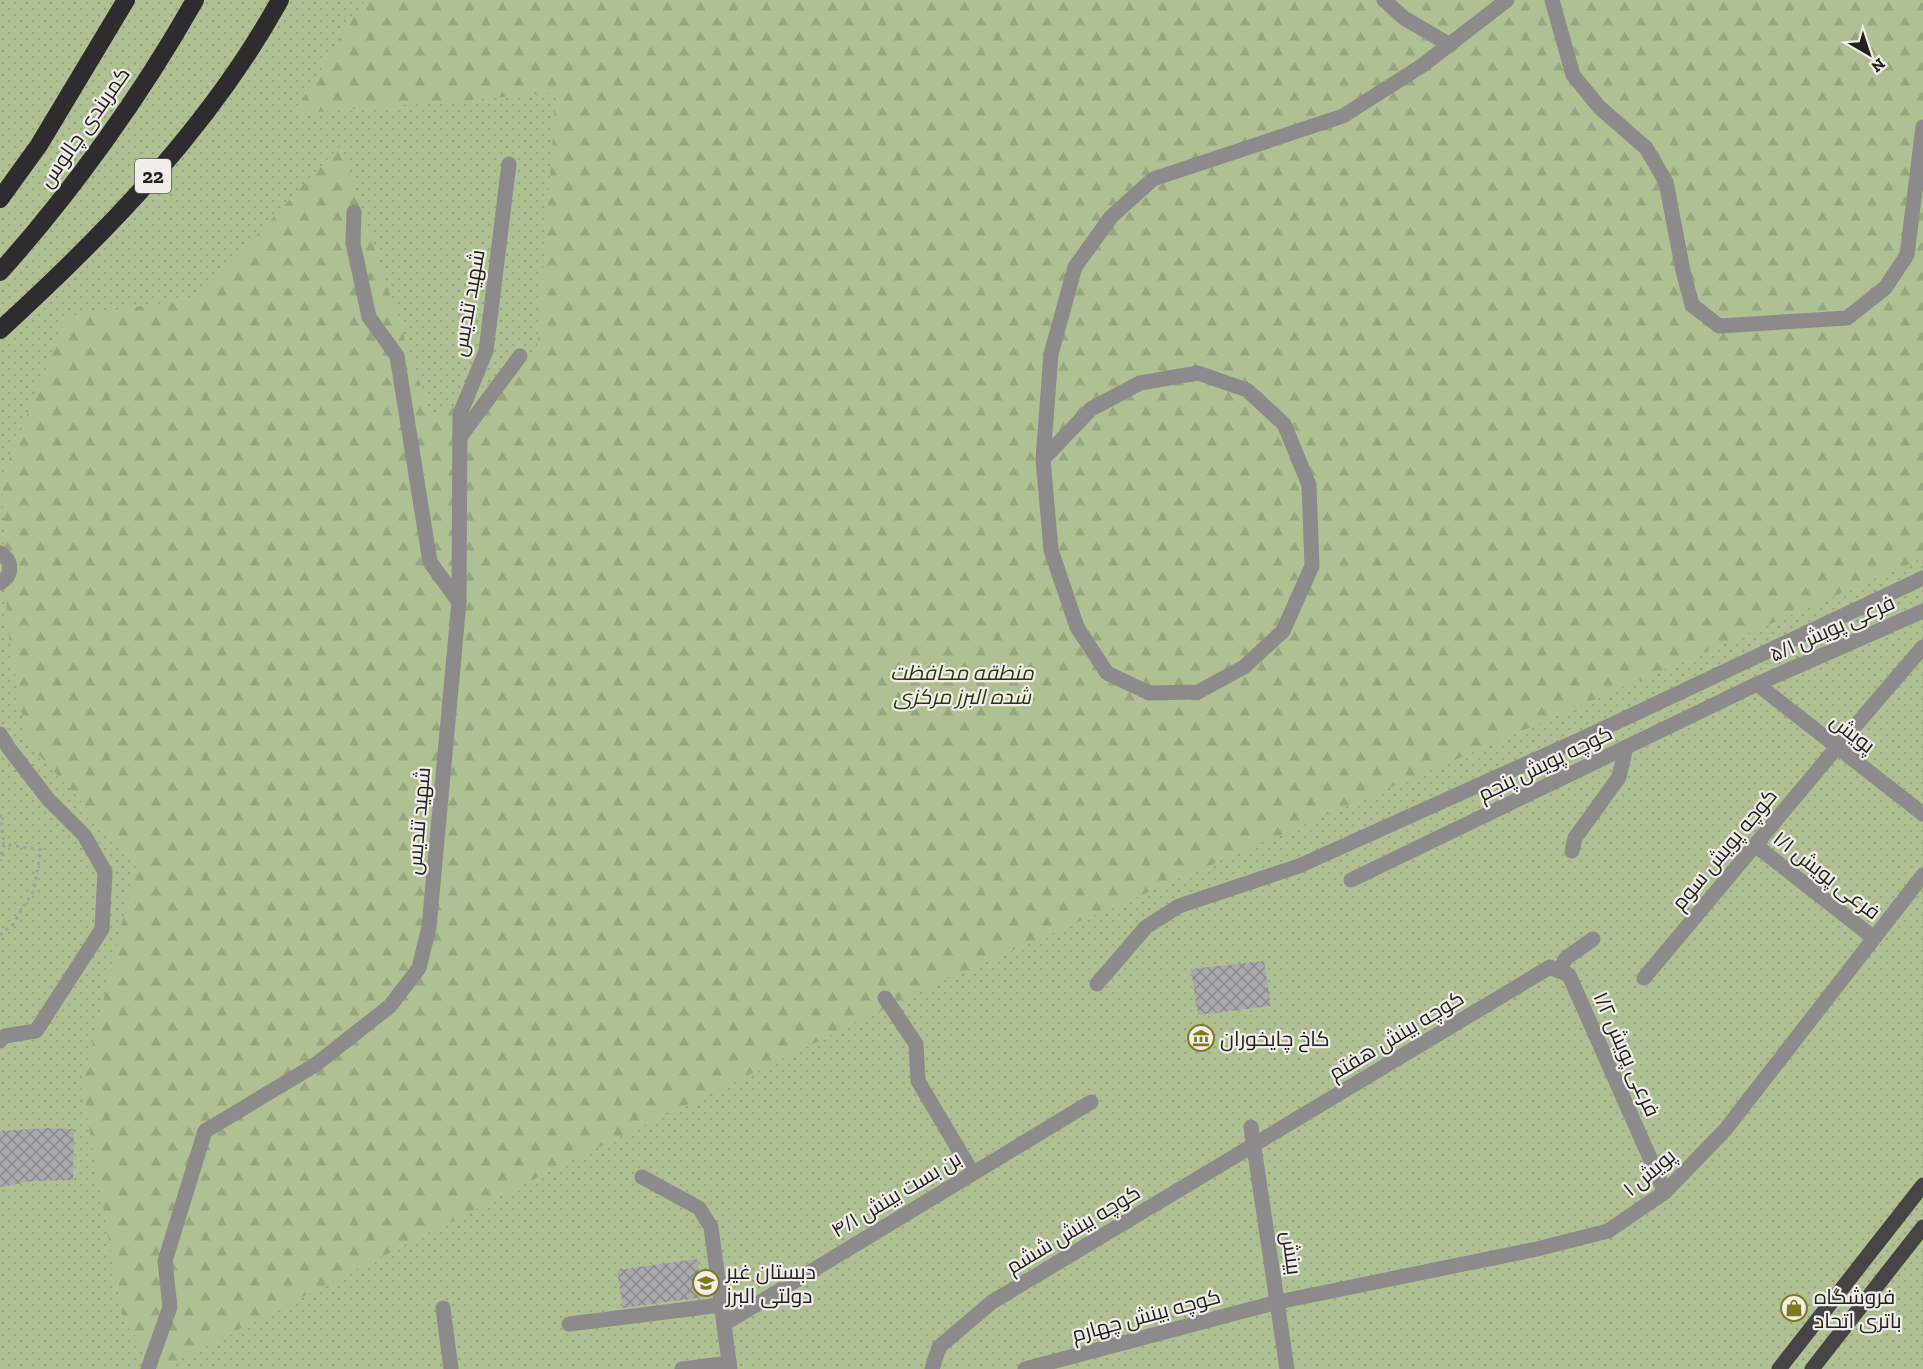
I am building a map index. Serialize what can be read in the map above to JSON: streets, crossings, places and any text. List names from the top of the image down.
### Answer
{
  "streets": {
    "highway": ["کمربندی چالوس", "22"],
    "street": [
      "شهید تندیس",
      "فرعی پویش ۵/۱",
      "پویش",
      "کوچه پویش پنجم",
      "کوچه پویش سوم",
      "فرعی پویش ۱/۱",
      "کوچه بینش هفتم",
      "فرعی پویش ۱/۲",
      "پویش ۱",
      "بن بست بینش ۴/۱",
      "کوچه بینش ششم",
      "بینش",
      "کوچه بینش چهارم"
    ]
  },
  "crossings": [
    ["فرعی پویش ۵/۱", "پویش"],
    ["فرعی پویش ۵/۱", "کوچه پویش پنجم"],
    ["پویش", "کوچه پویش پنجم"],
    ["پویش", "کوچه پویش سوم"],
    ["کوچه پویش سوم", "فرعی پویش ۱/۱"],
    ["فرعی پویش ۱/۱", "پویش ۱"],
    ["کوچه بینش هفتم", "فرعی پویش ۱/۲"],
    ["کوچه بینش هفتم", "کوچه بینش ششم"],
    ["کوچه بینش هفتم", "بینش"],
    ["فرعی پویش ۱/۲", "پویش ۱"],
    ["پویش ۱", "بینش"],
    ["پویش ۱", "کوچه بینش چهارم"],
    ["کوچه بینش ششم", "بینش"],
    ["بینش", "کوچه بینش چهارم"]
  ],
  "parks": ["منطقه محافظت شده البرز مرکزی"],
  "places": {
    "museum": ["کاخ چایخوران"],
    "school or university": ["دبستان غیر دولتی البرز"],
    "shop": ["فروشگاه باتری اتحاد"]
  },
  "north": "bottom right"
}
